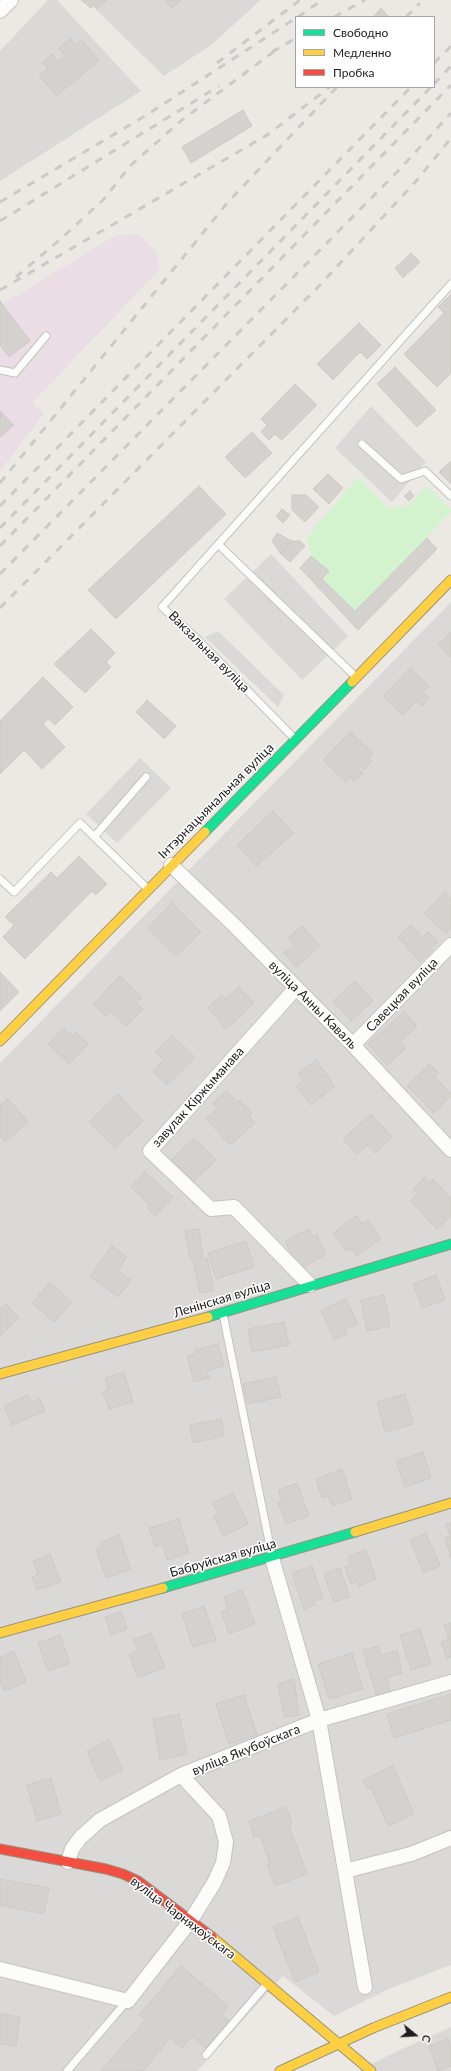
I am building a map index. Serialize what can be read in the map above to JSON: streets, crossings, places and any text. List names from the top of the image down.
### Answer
{
  "streets": {
    "street": [
      "Інтэрнацыянальная вуліца",
      "Савецкая вуліца",
      "вуліца Анны Каваль",
      "завулак Кіржыманава",
      "Ленінская вуліца",
      "Бабруйская вуліца",
      "вуліца Якубоўскага",
      "вуліца Чарняхоўскага"
    ],
    "lane": ["Вакзальная вуліца"]
  },
  "crossings": [
    ["Вакзальная вуліца", "Інтэрнацыянальная вуліца"],
    ["Інтэрнацыянальная вуліца", "вуліца Анны Каваль"],
    ["Савецкая вуліца", "вуліца Анны Каваль"],
    ["вуліца Анны Каваль", "завулак Кіржыманава"],
    ["завулак Кіржыманава", "Ленінская вуліца"],
    ["вуліца Якубоўскага", "вуліца Чарняхоўскага"]
  ],
  "legend": ["Свободно", "Медленно", "Пробка"],
  "north": "right"
}
